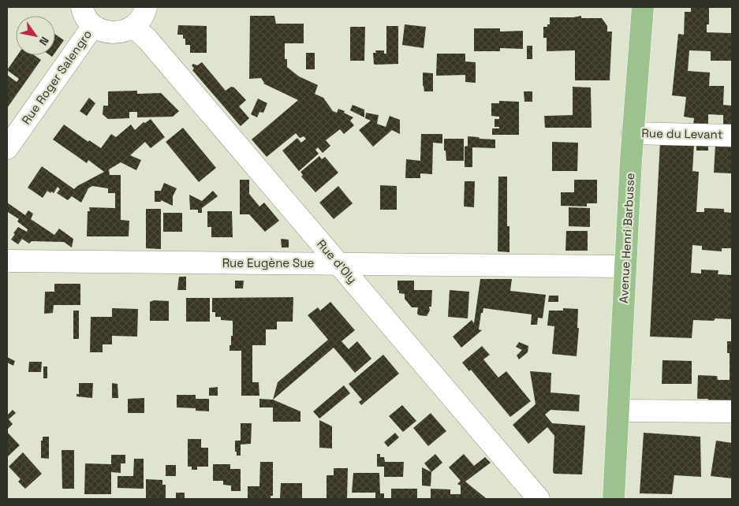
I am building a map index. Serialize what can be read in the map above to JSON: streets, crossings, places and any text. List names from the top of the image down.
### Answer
{
  "streets": {
    "main road": ["Avenue Henri Barbusse"],
    "street": [
      "Rue Roger Salengro",
      "Rue du Levant",
      "Rue d'Oly",
      "Rue Eugène Sue"
    ]
  },
  "crossings": [
    ["Rue du Levant", "Avenue Henri Barbusse"],
    ["Avenue Henri Barbusse", "Rue Eugène Sue"],
    ["Rue d'Oly", "Rue Eugène Sue"]
  ],
  "north": "bottom right"
}
